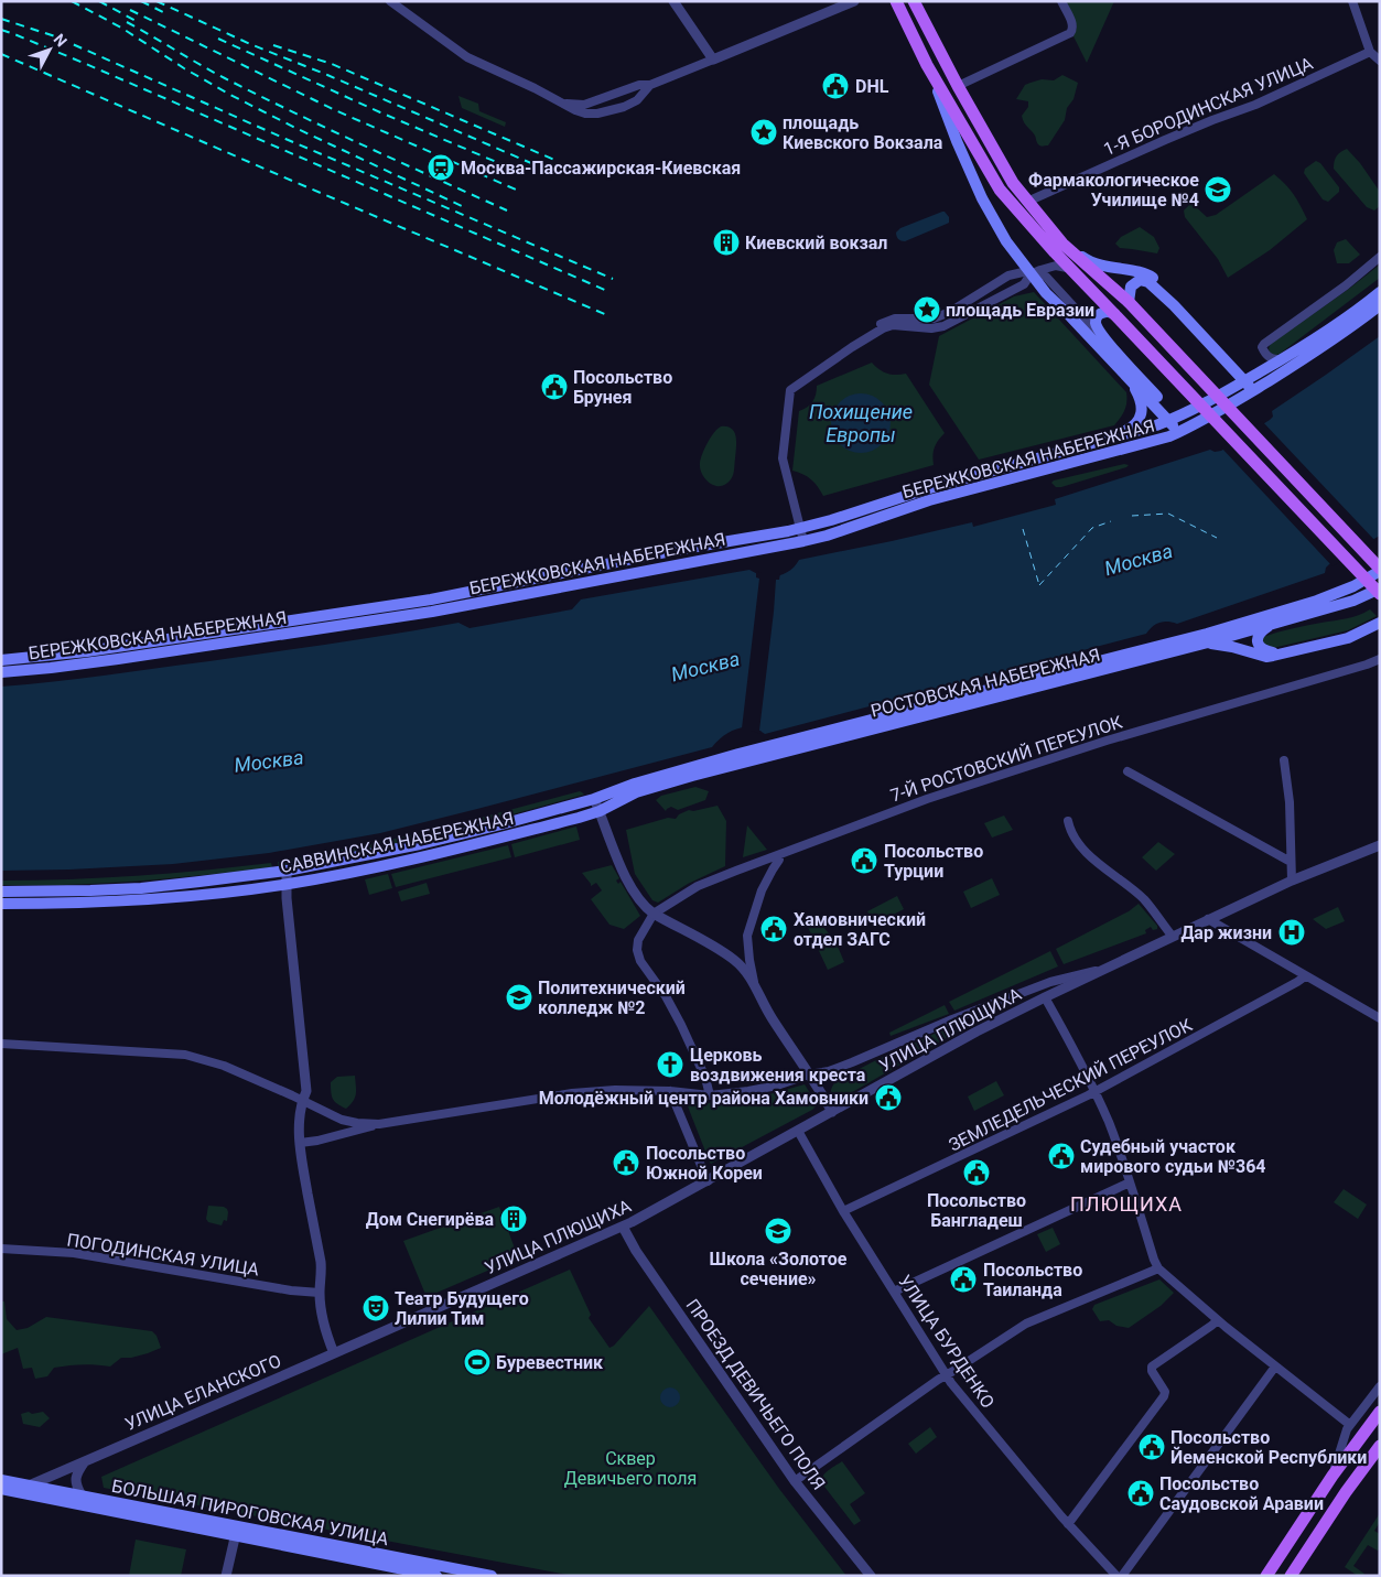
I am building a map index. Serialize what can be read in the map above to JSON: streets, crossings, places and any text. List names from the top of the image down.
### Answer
{
  "streets": {
    "main road": [
      "БЕРЕЖКОВСКАЯ НАБЕРЕЖНАЯ",
      "РОСТОВСКАЯ НАБЕРЕЖНАЯ",
      "САВВИНСКАЯ НАБЕРЕЖНАЯ",
      "БОЛЬШАЯ ПИРОГОВСКАЯ УЛИЦА"
    ],
    "street": [
      "1-Я БОРОДИНСКАЯ УЛИЦА",
      "7-Й РОСТОВСКИЙ ПЕРЕУЛОК",
      "УЛИЦА ПЛЮЩИХА",
      "ЗЕМЛЕДЕЛЬЧЕСКИЙ ПЕРЕУЛОК",
      "ПОГОДИНСКАЯ УЛИЦА",
      "УЛИЦА БУРДЕНКО",
      "УЛИЦА ЕЛАНСКОГО",
      "ПРОЕЗД ДЕВИЧЬЕГО ПОЛЯ"
    ]
  },
  "crossings": [
    ["РОСТОВСКАЯ НАБЕРЕЖНАЯ", "САВВИНСКАЯ НАБЕРЕЖНАЯ"],
    ["УЛИЦА ПЛЮЩИХА", "УЛИЦА БУРДЕНКО"],
    ["УЛИЦА ПЛЮЩИХА", "УЛИЦА ЕЛАНСКОГО"],
    ["УЛИЦА ПЛЮЩИХА", "ПРОЕЗД ДЕВИЧЬЕГО ПОЛЯ"],
    ["ЗЕМЛЕДЕЛЬЧЕСКИЙ ПЕРЕУЛОК", "УЛИЦА БУРДЕНКО"],
    ["УЛИЦА ЕЛАНСКОГО", "БОЛЬШАЯ ПИРОГОВСКАЯ УЛИЦА"]
  ],
  "districts": ["ПЛЮЩИХА"],
  "water": ["Похищение Европы", "Москва"],
  "parks": ["Сквер Девичьего поля"],
  "places": {
    "public building": [
      "DHL",
      "Посольство Брунея",
      "Посольство Турции",
      "Хамовнический отдел ЗАГС",
      "Молодёжный центр района Хамовники",
      "Судебный участок мирового судьи №364",
      "Посольство Южной Кореи",
      "Посольство Бангладеш",
      "Посольство Таиланда",
      "Посольство Йеменской Республики",
      "Посольство Саудовской Аравии"
    ],
    "place": ["площадь Киевского Вокзала", "площадь Евразии"],
    "station": ["Москва-Пассажирская-Киевская"],
    "school or university": ["Фармакологическое Училище №4", "Политехнический колледж №2", "Школа «Золотое сечение»"],
    "building": ["Киевский вокзал", "Дом Снегирёва"],
    "hospital": ["Дар жизни"],
    "church": ["Церковь воздвижения креста"],
    "theatre": ["Театр Будущего Лилии Тим"],
    "sports": ["Буревестник"]
  },
  "north": "top right"
}
